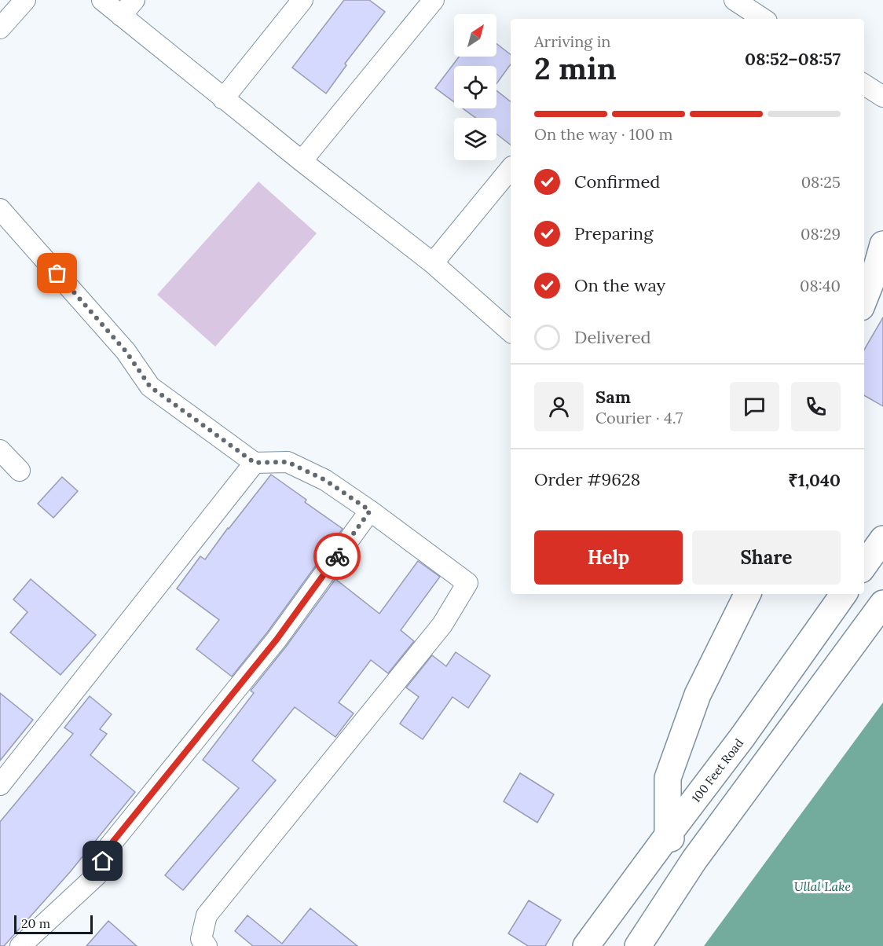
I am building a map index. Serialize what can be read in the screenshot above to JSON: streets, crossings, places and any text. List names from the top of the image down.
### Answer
{
  "streets": {
    "main road": ["100 Feet Road"]
  },
  "water": ["Ullal Lake"],
  "scale_bar": "20 m",
  "north": "top right",
  "page": {
    "heading": ["2 min", "Arriving in", "08:52–08:57"],
    "panel": [
      "Sam",
      "Courier · 4.7",
      "Order #9628",
      "₹1,040"
    ],
    "bar": "On the way · 100 m",
    "list": [
      ["Confirmed", "08:25"],
      ["Preparing", "08:29"],
      ["On the way", "08:40"],
      "Delivered"
    ],
    "buttons": ["Help", "Share"],
    "scale": "20 m"
  }
}
